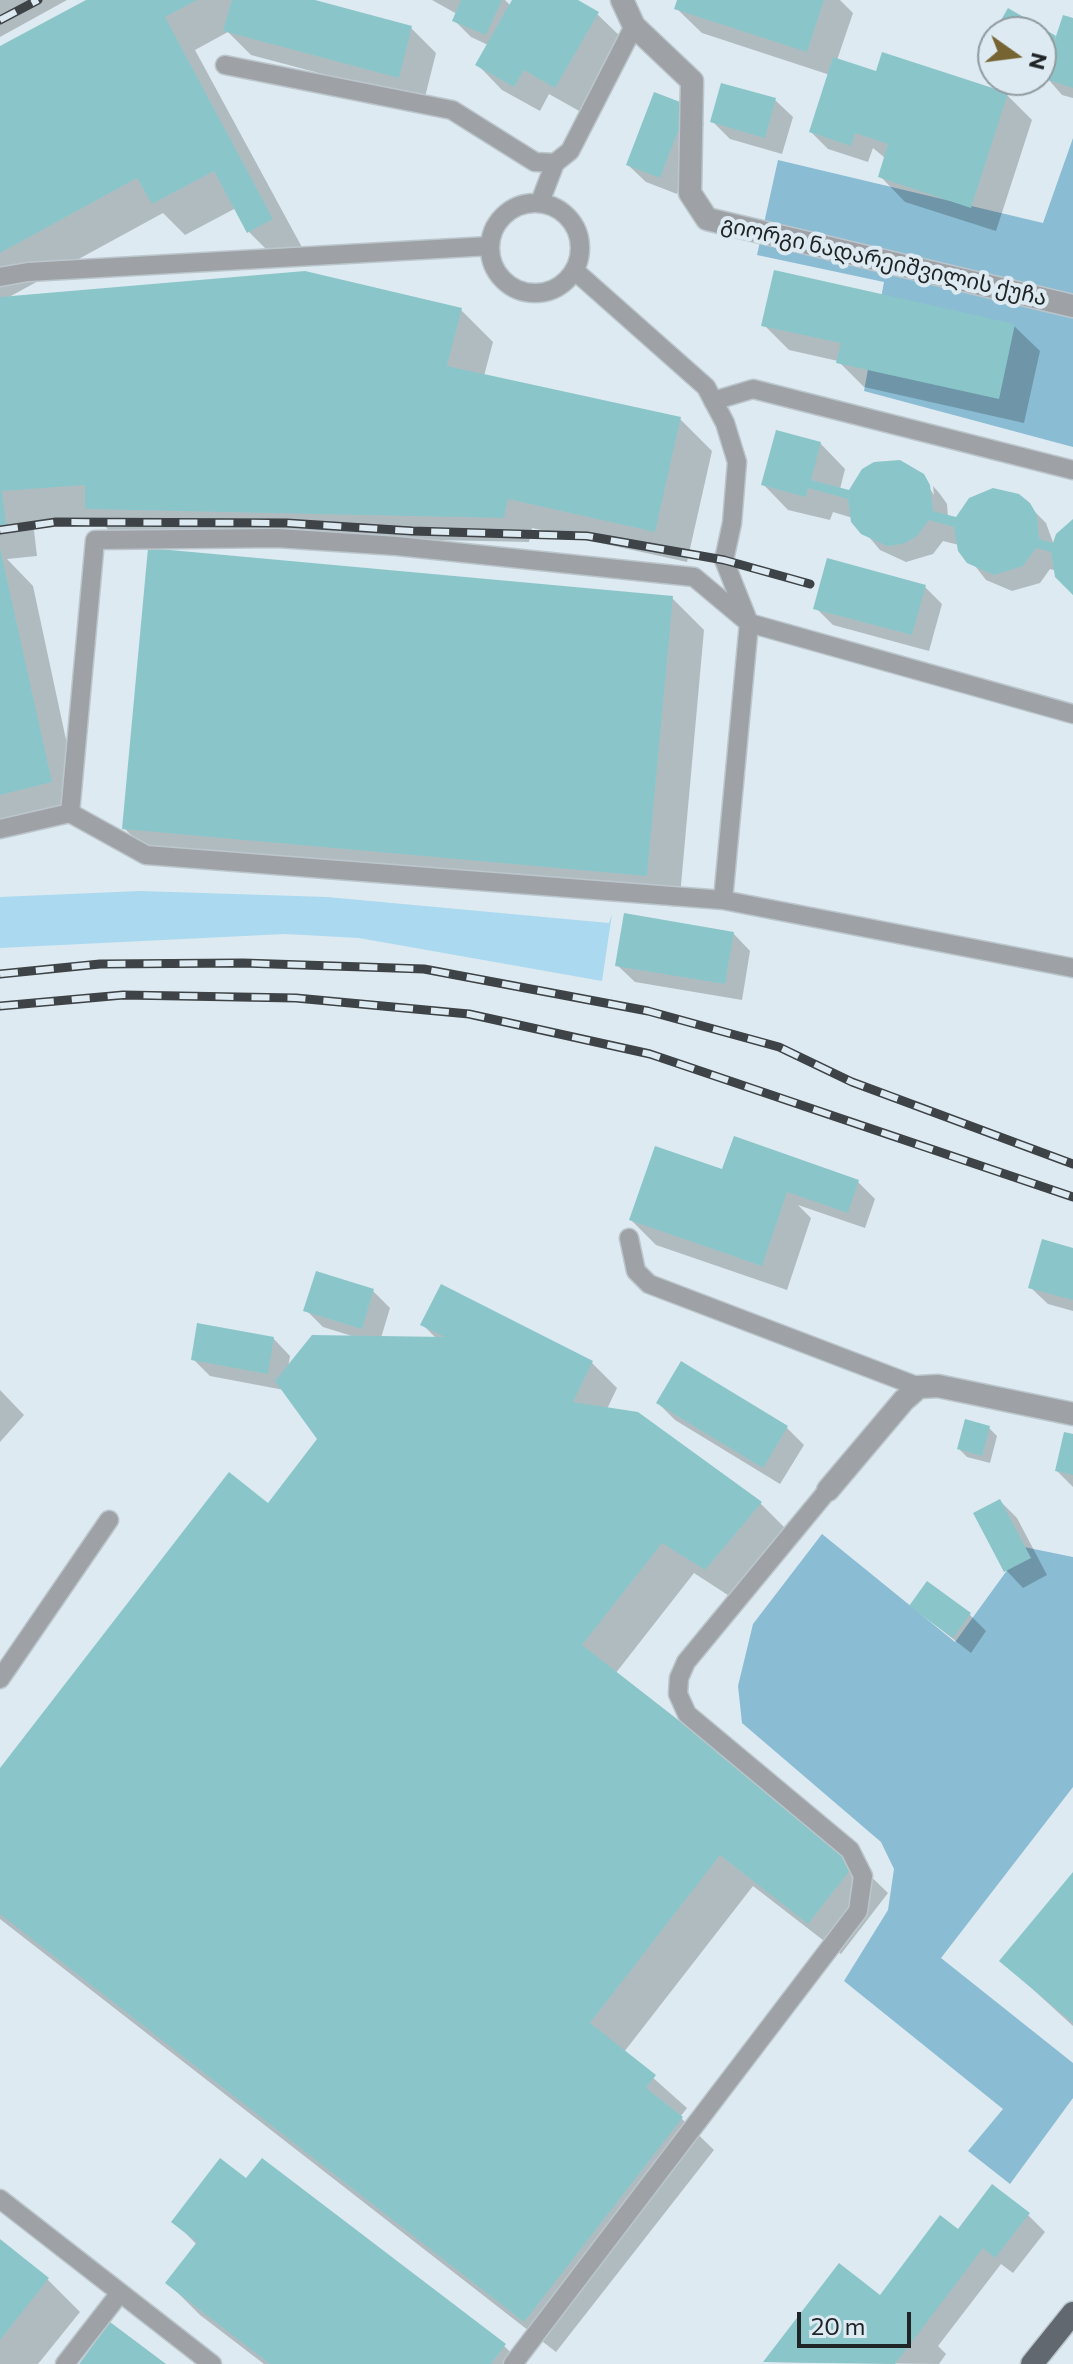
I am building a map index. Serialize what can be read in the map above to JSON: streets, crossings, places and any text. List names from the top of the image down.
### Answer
{
  "streets": {
    "street": ["გიორგი ნადარეიშვილის ქუჩა"]
  },
  "scale_bar": "20 m",
  "north": "right"
}
